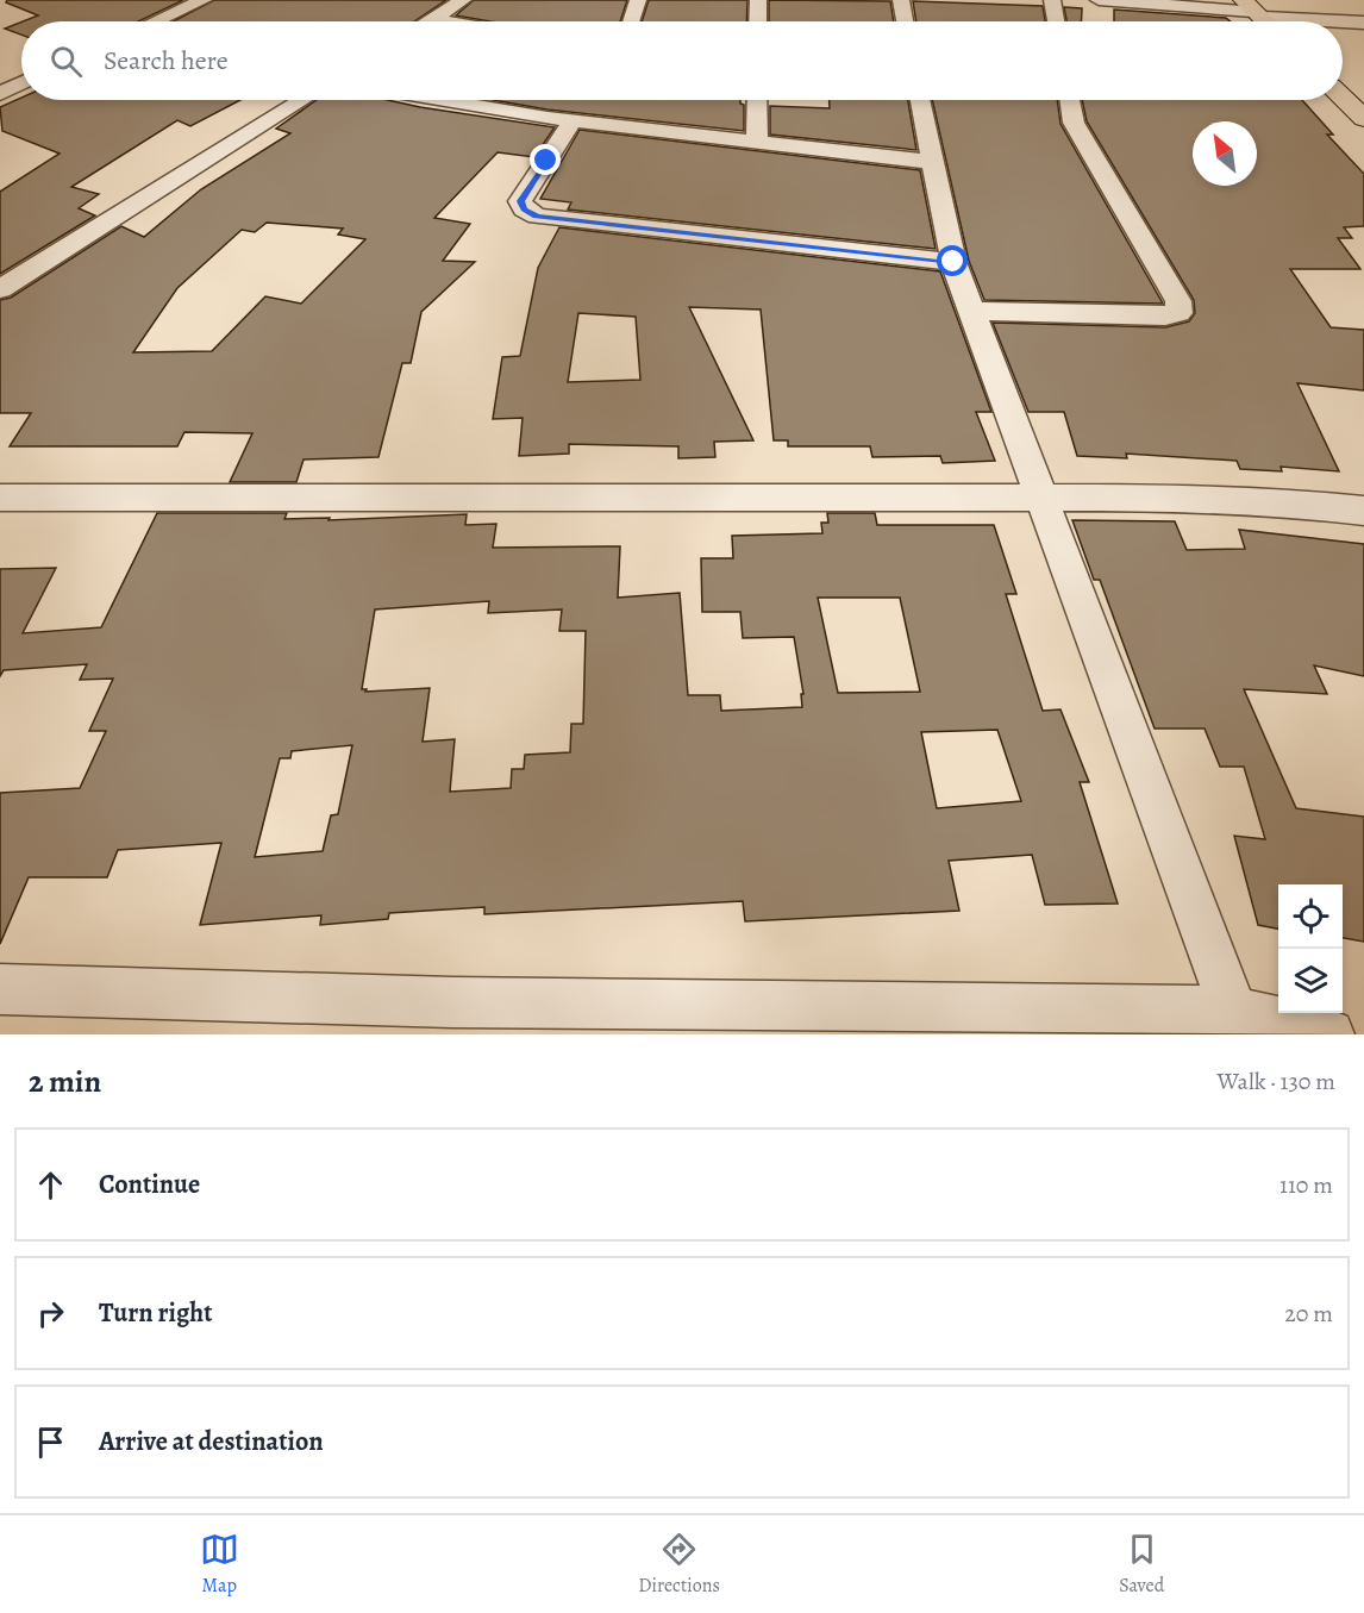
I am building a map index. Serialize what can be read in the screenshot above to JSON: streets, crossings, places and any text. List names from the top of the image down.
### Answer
{
  "north": "top left",
  "page": {
    "search": "Search here",
    "heading": ["2 min", "Walk · 130 m"],
    "list": [
      ["Continue", "110 m"],
      ["Turn right", "20 m"],
      "Arrive at destination"
    ],
    "nav": ["Map", "Directions", "Saved"]
  }
}
